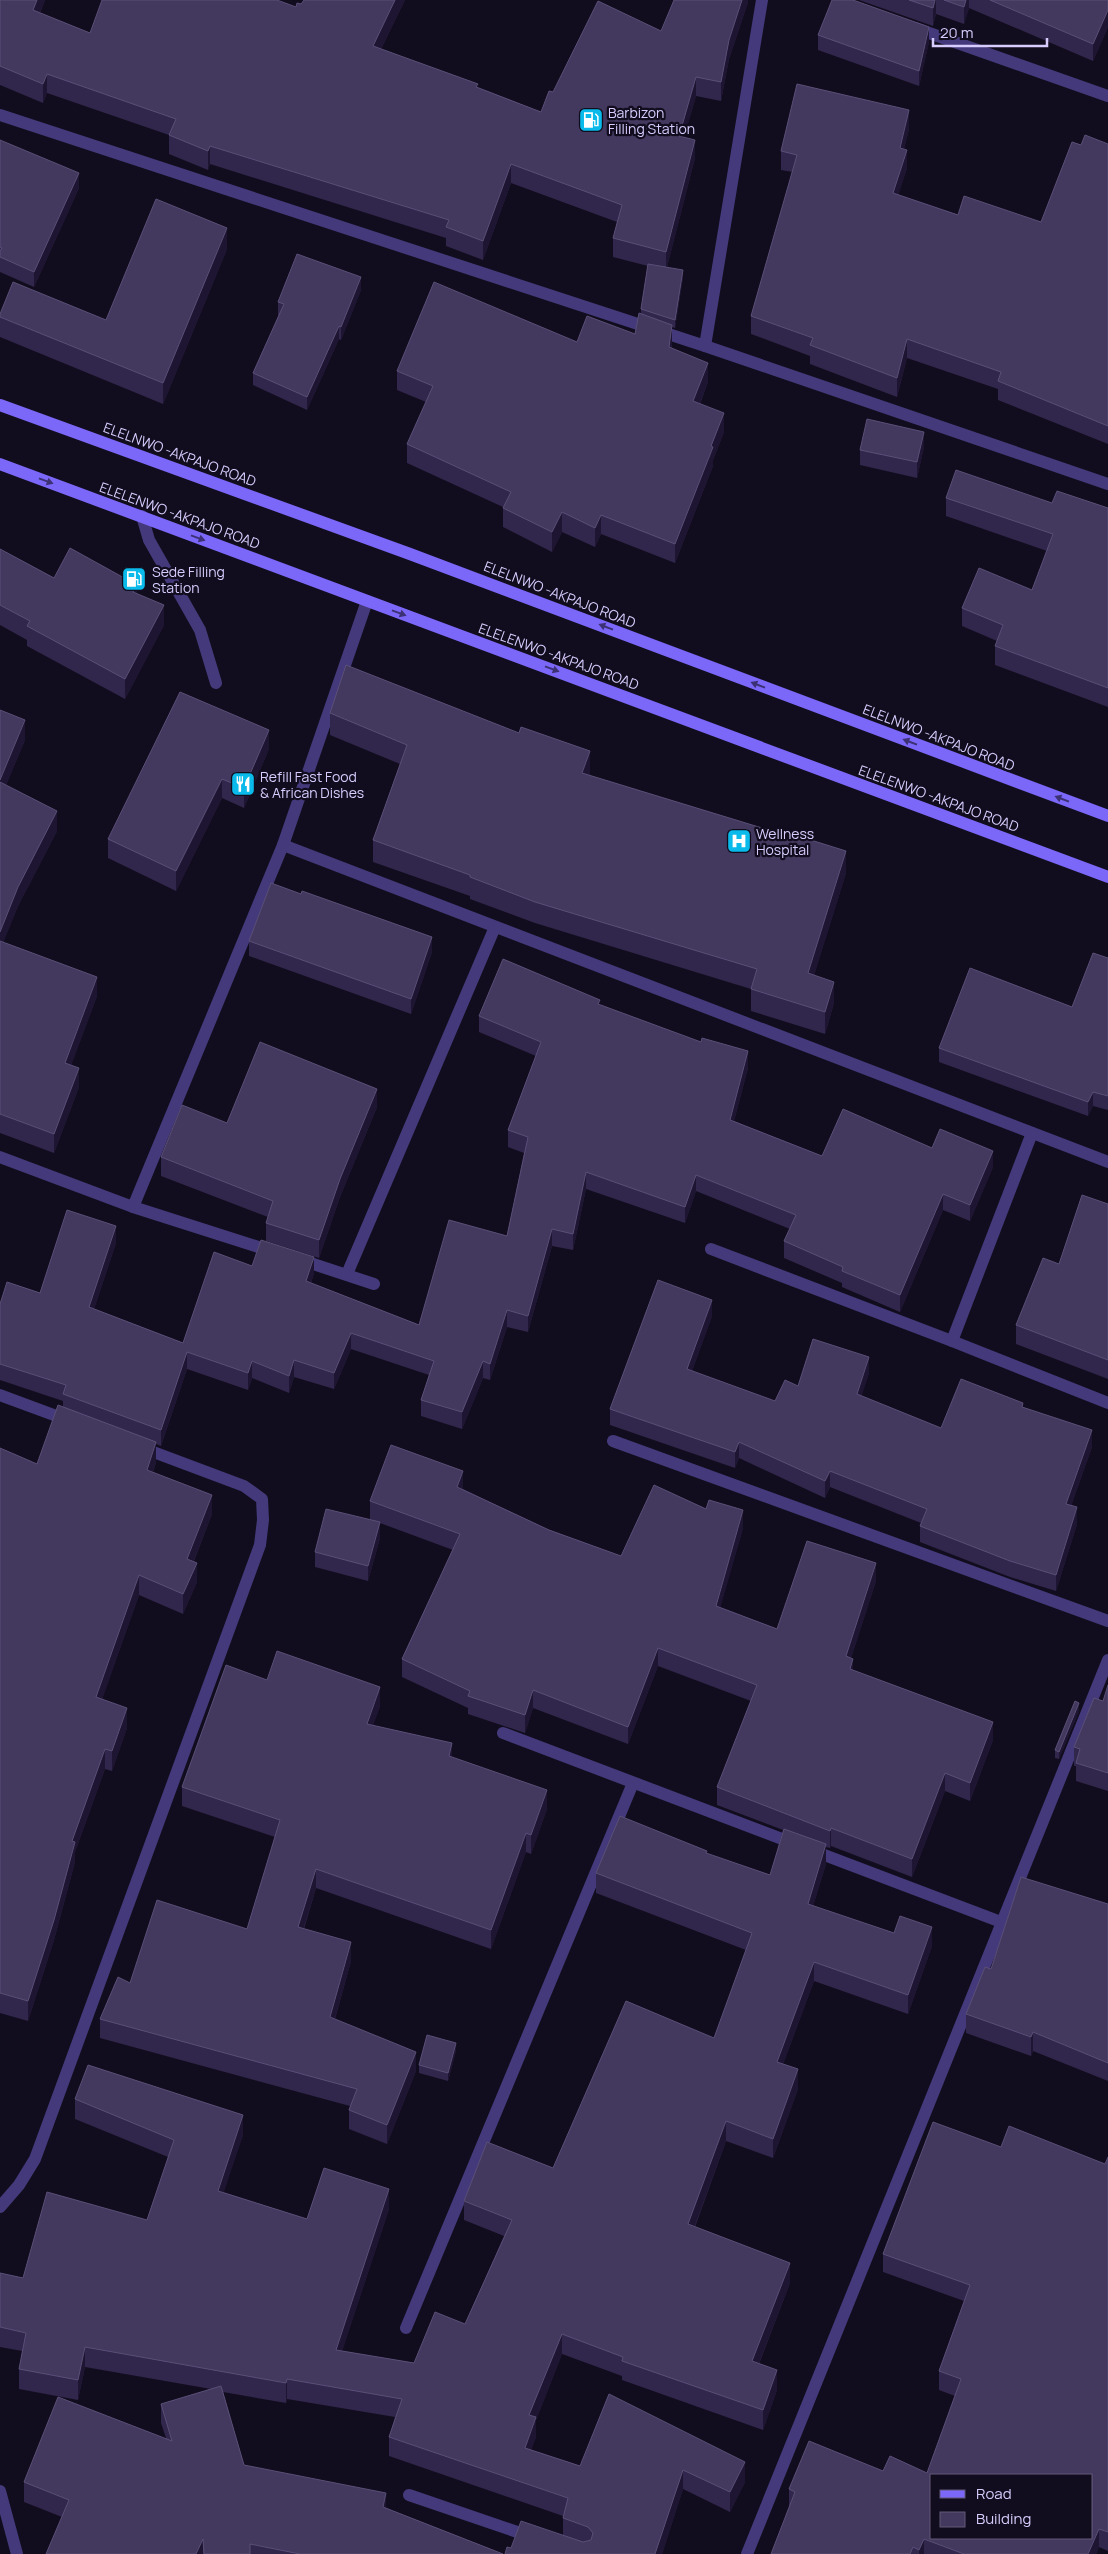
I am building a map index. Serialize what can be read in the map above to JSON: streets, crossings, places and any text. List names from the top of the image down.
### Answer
{
  "streets": {
    "main road": ["ELELNWO -AKPAJO ROAD", "ELELENWO -AKPAJO ROAD"]
  },
  "one_way": ["ELELNWO -AKPAJO ROAD", "ELELENWO -AKPAJO ROAD"],
  "places": {
    "fuel station": ["Barbizon Filling Station", "Sede Filling Station"],
    "restaurant": ["Refill Fast Food & African Dishes"],
    "hospital": ["Wellness Hospital"]
  },
  "legend": ["Road", "Building"],
  "scale_bar": "20 m"
}
